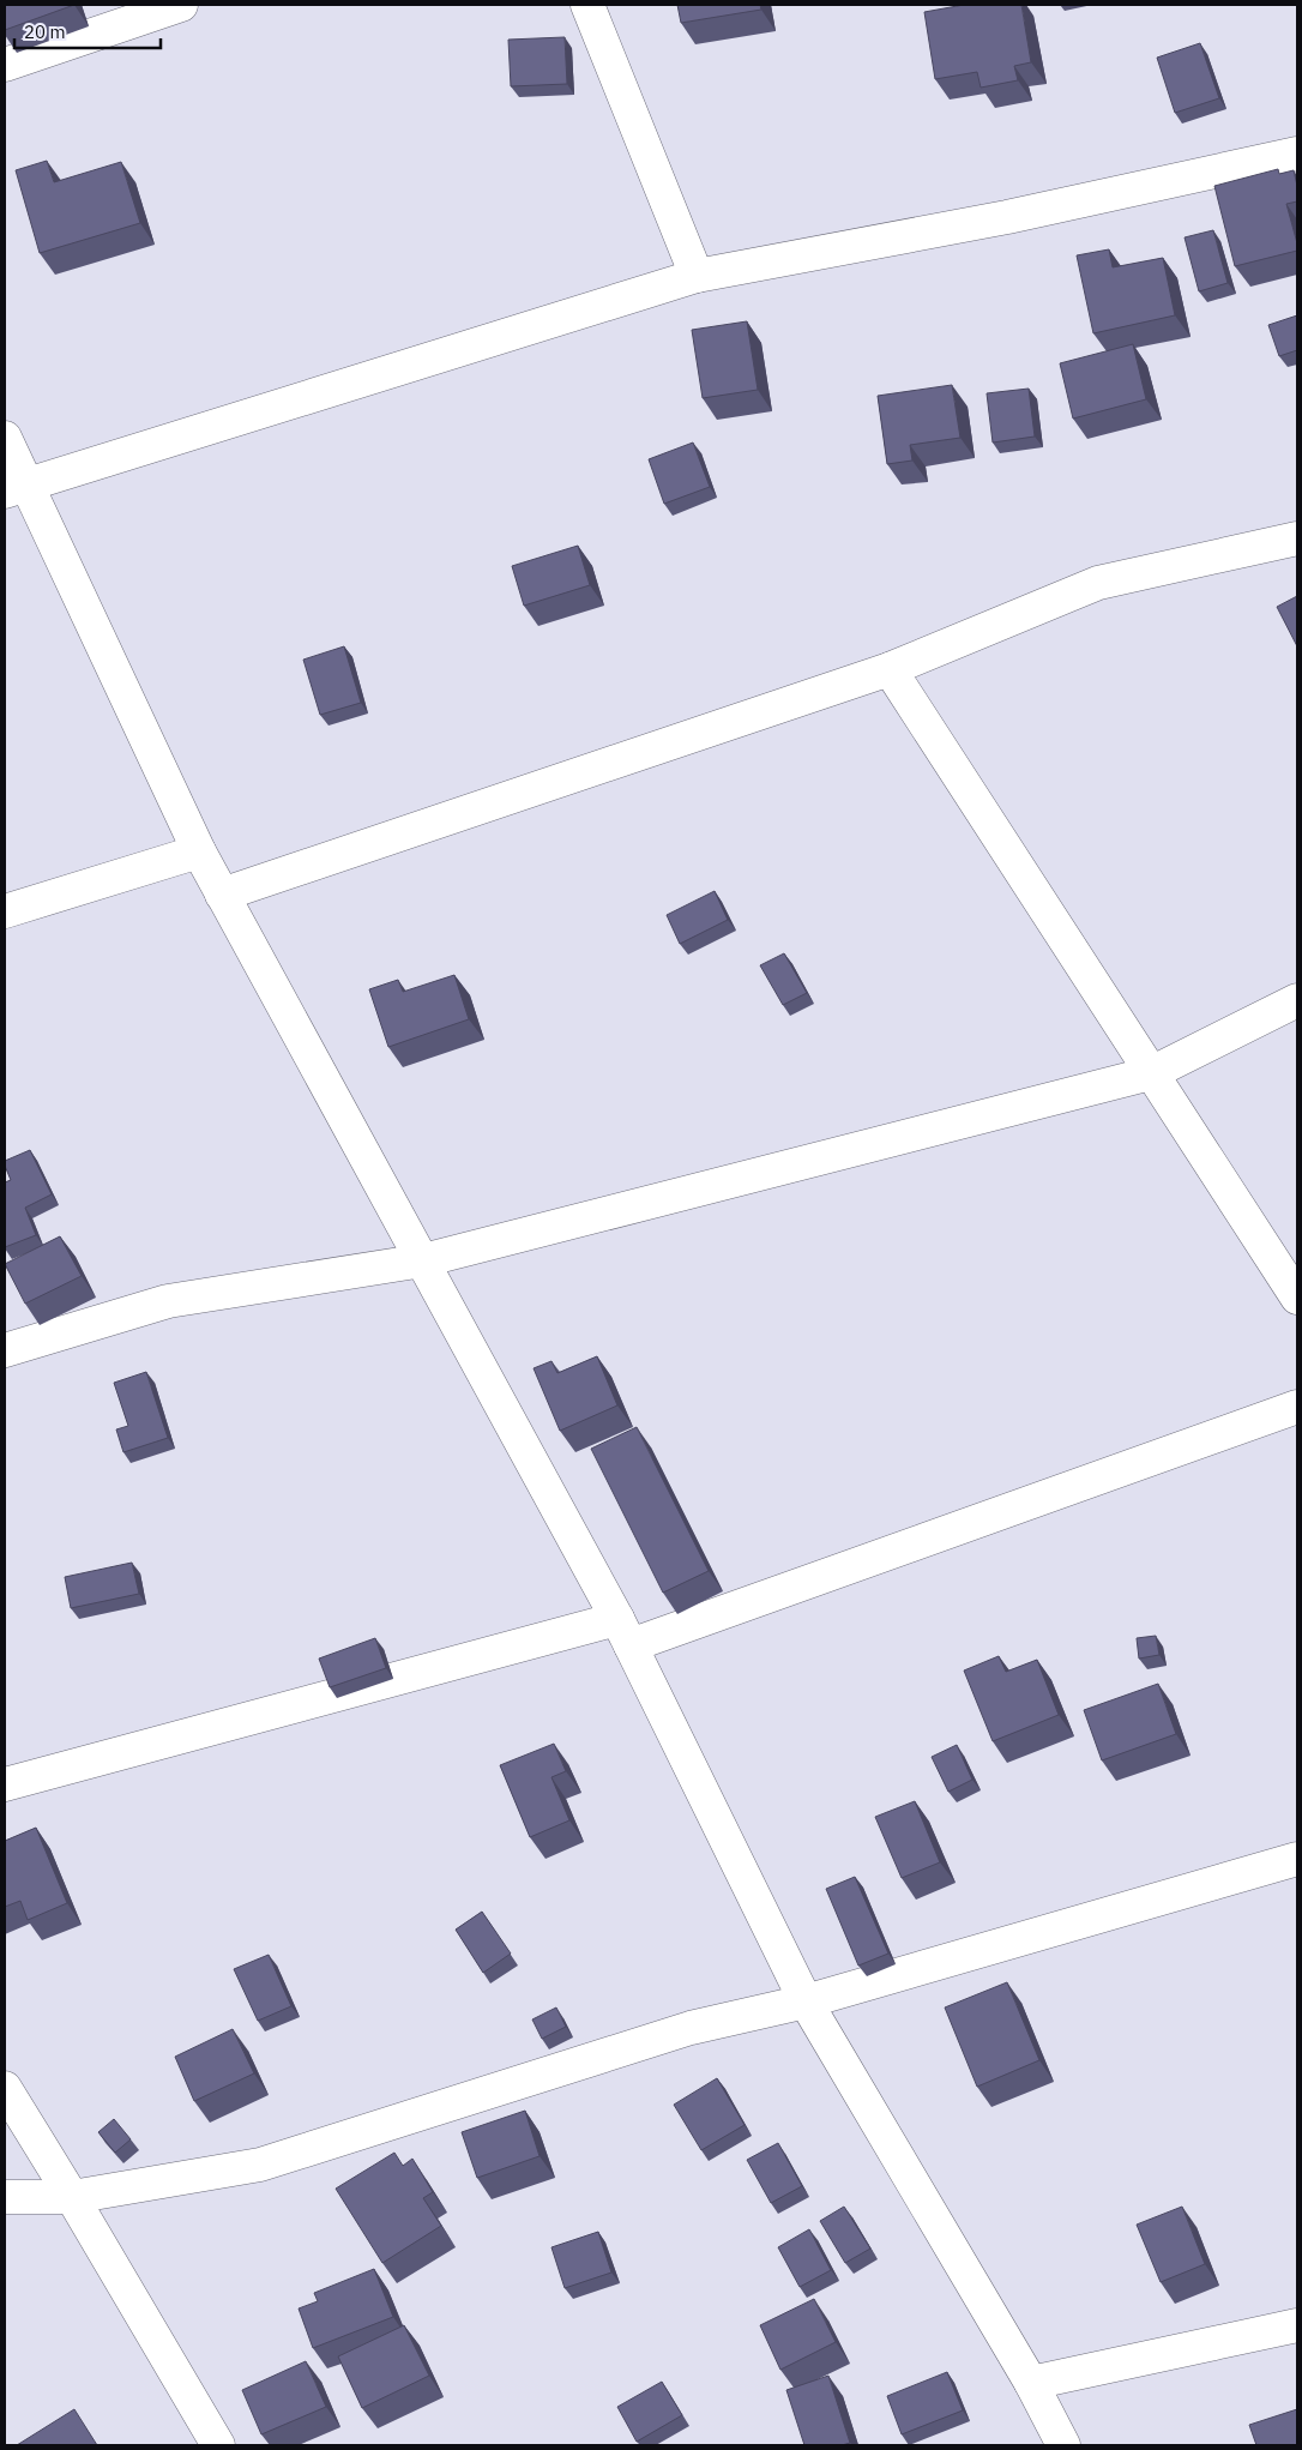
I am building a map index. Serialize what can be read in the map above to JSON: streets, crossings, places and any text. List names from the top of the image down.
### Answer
{
  "scale_bar": "20 m"
}
